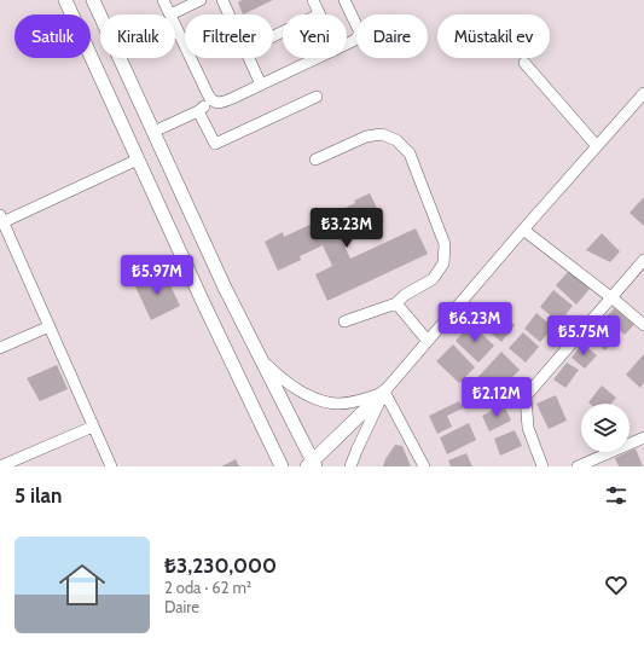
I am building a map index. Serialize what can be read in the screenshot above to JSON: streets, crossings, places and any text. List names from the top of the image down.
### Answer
{
  "page": {
    "chip": [
      "Satılık",
      "Kiralık",
      "Filtreler",
      "Yeni",
      "Daire",
      "Müstakil ev"
    ],
    "price": [
      "₺3.23M",
      "₺5.97M",
      "₺6.23M",
      "₺5.75M",
      "₺2.12M"
    ],
    "heading": "5 ilan",
    "list": [
      {
        "name": "₺3,230,000",
        "note": "2 oda · 62 m² · Daire"
      }
    ]
  }
}
